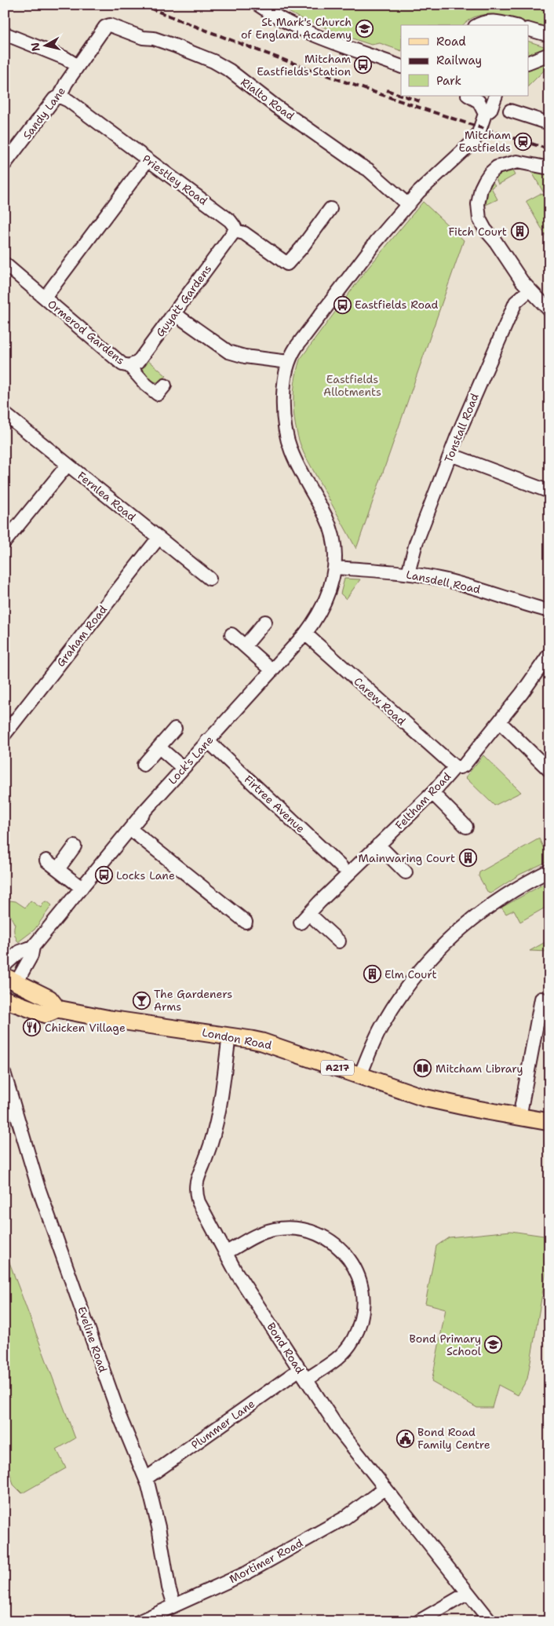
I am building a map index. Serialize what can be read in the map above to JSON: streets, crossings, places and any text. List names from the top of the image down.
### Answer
{
  "streets": {
    "main road": ["London Road", "A217"],
    "street": [
      "Rialto Road",
      "Sandy Lane",
      "Priestley Road",
      "Guyatt Gardens",
      "Ormerod Gardens",
      "Tonstall Road",
      "Fernlea Road",
      "Lansdell Road",
      "Graham Road",
      "Carew Road",
      "Lock's Lane",
      "Feltham Road",
      "Firtree Avenue",
      "Eveline Road",
      "Bond Road",
      "Plummer Lane",
      "Mortimer Road"
    ]
  },
  "crossings": [
    ["Rialto Road", "Sandy Lane"],
    ["Sandy Lane", "Priestley Road"],
    ["Priestley Road", "Guyatt Gardens"],
    ["Guyatt Gardens", "Ormerod Gardens"],
    ["Tonstall Road", "Lansdell Road"],
    ["Fernlea Road", "Graham Road"],
    ["Lansdell Road", "Lock's Lane"],
    ["Carew Road", "Lock's Lane"],
    ["Carew Road", "Feltham Road"],
    ["Lock's Lane", "Firtree Avenue"],
    ["London Road", "Bond Road"],
    ["Eveline Road", "Plummer Lane"],
    ["Eveline Road", "Mortimer Road"],
    ["Bond Road", "Plummer Lane"],
    ["Bond Road", "Mortimer Road"]
  ],
  "parks": ["Eastfields Allotments"],
  "places": {
    "school or university": ["St Mark's Church of England Academy", "Bond Primary School"],
    "bus stop": ["Mitcham Eastfields Station", "Eastfields Road", "Locks Lane"],
    "station": ["Mitcham Eastfields"],
    "building": ["Fitch Court", "Mainwaring Court", "Elm Court"],
    "bar": ["The Gardeners Arms"],
    "restaurant": ["Chicken Village"],
    "library": ["Mitcham Library"],
    "public building": ["Bond Road Family Centre"]
  },
  "legend": ["Road", "Railway", "Park"],
  "north": "left"
}
